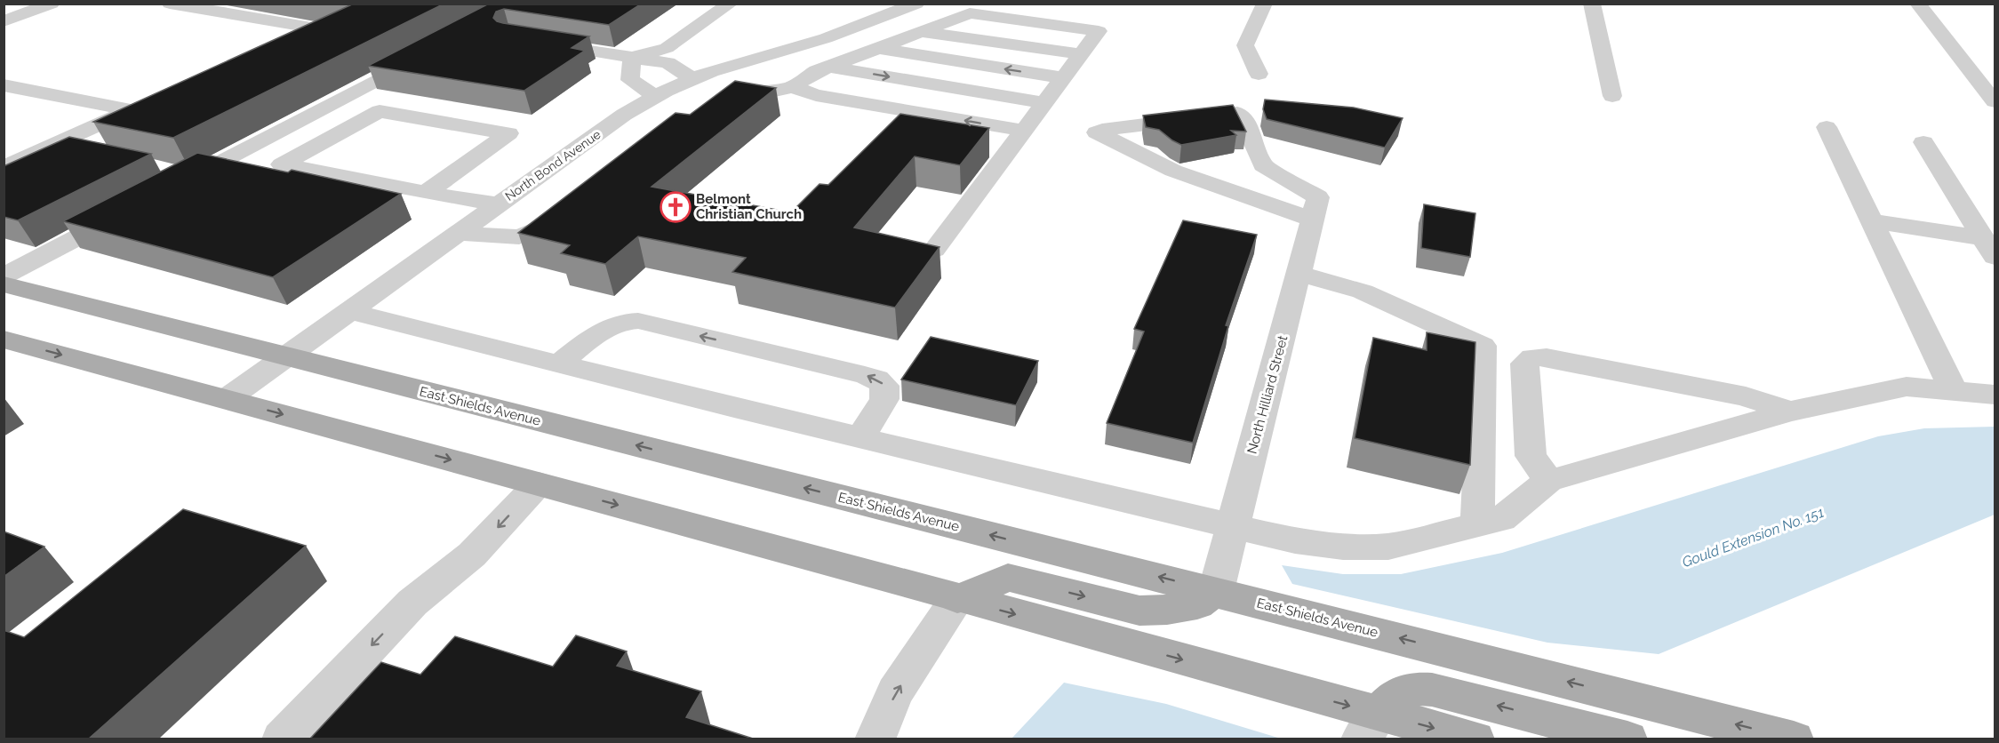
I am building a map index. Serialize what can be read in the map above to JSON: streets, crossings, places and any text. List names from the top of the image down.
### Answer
{
  "streets": {
    "main road": ["East Shields Avenue"],
    "street": ["North Bond Avenue", "North Hilliard Street"]
  },
  "crossings": [
    ["North Bond Avenue", "East Shields Avenue"],
    ["North Hilliard Street", "East Shields Avenue"]
  ],
  "water": ["Gould Extension No. 151"],
  "places": {
    "church": ["Belmont Christian Church"]
  }
}
